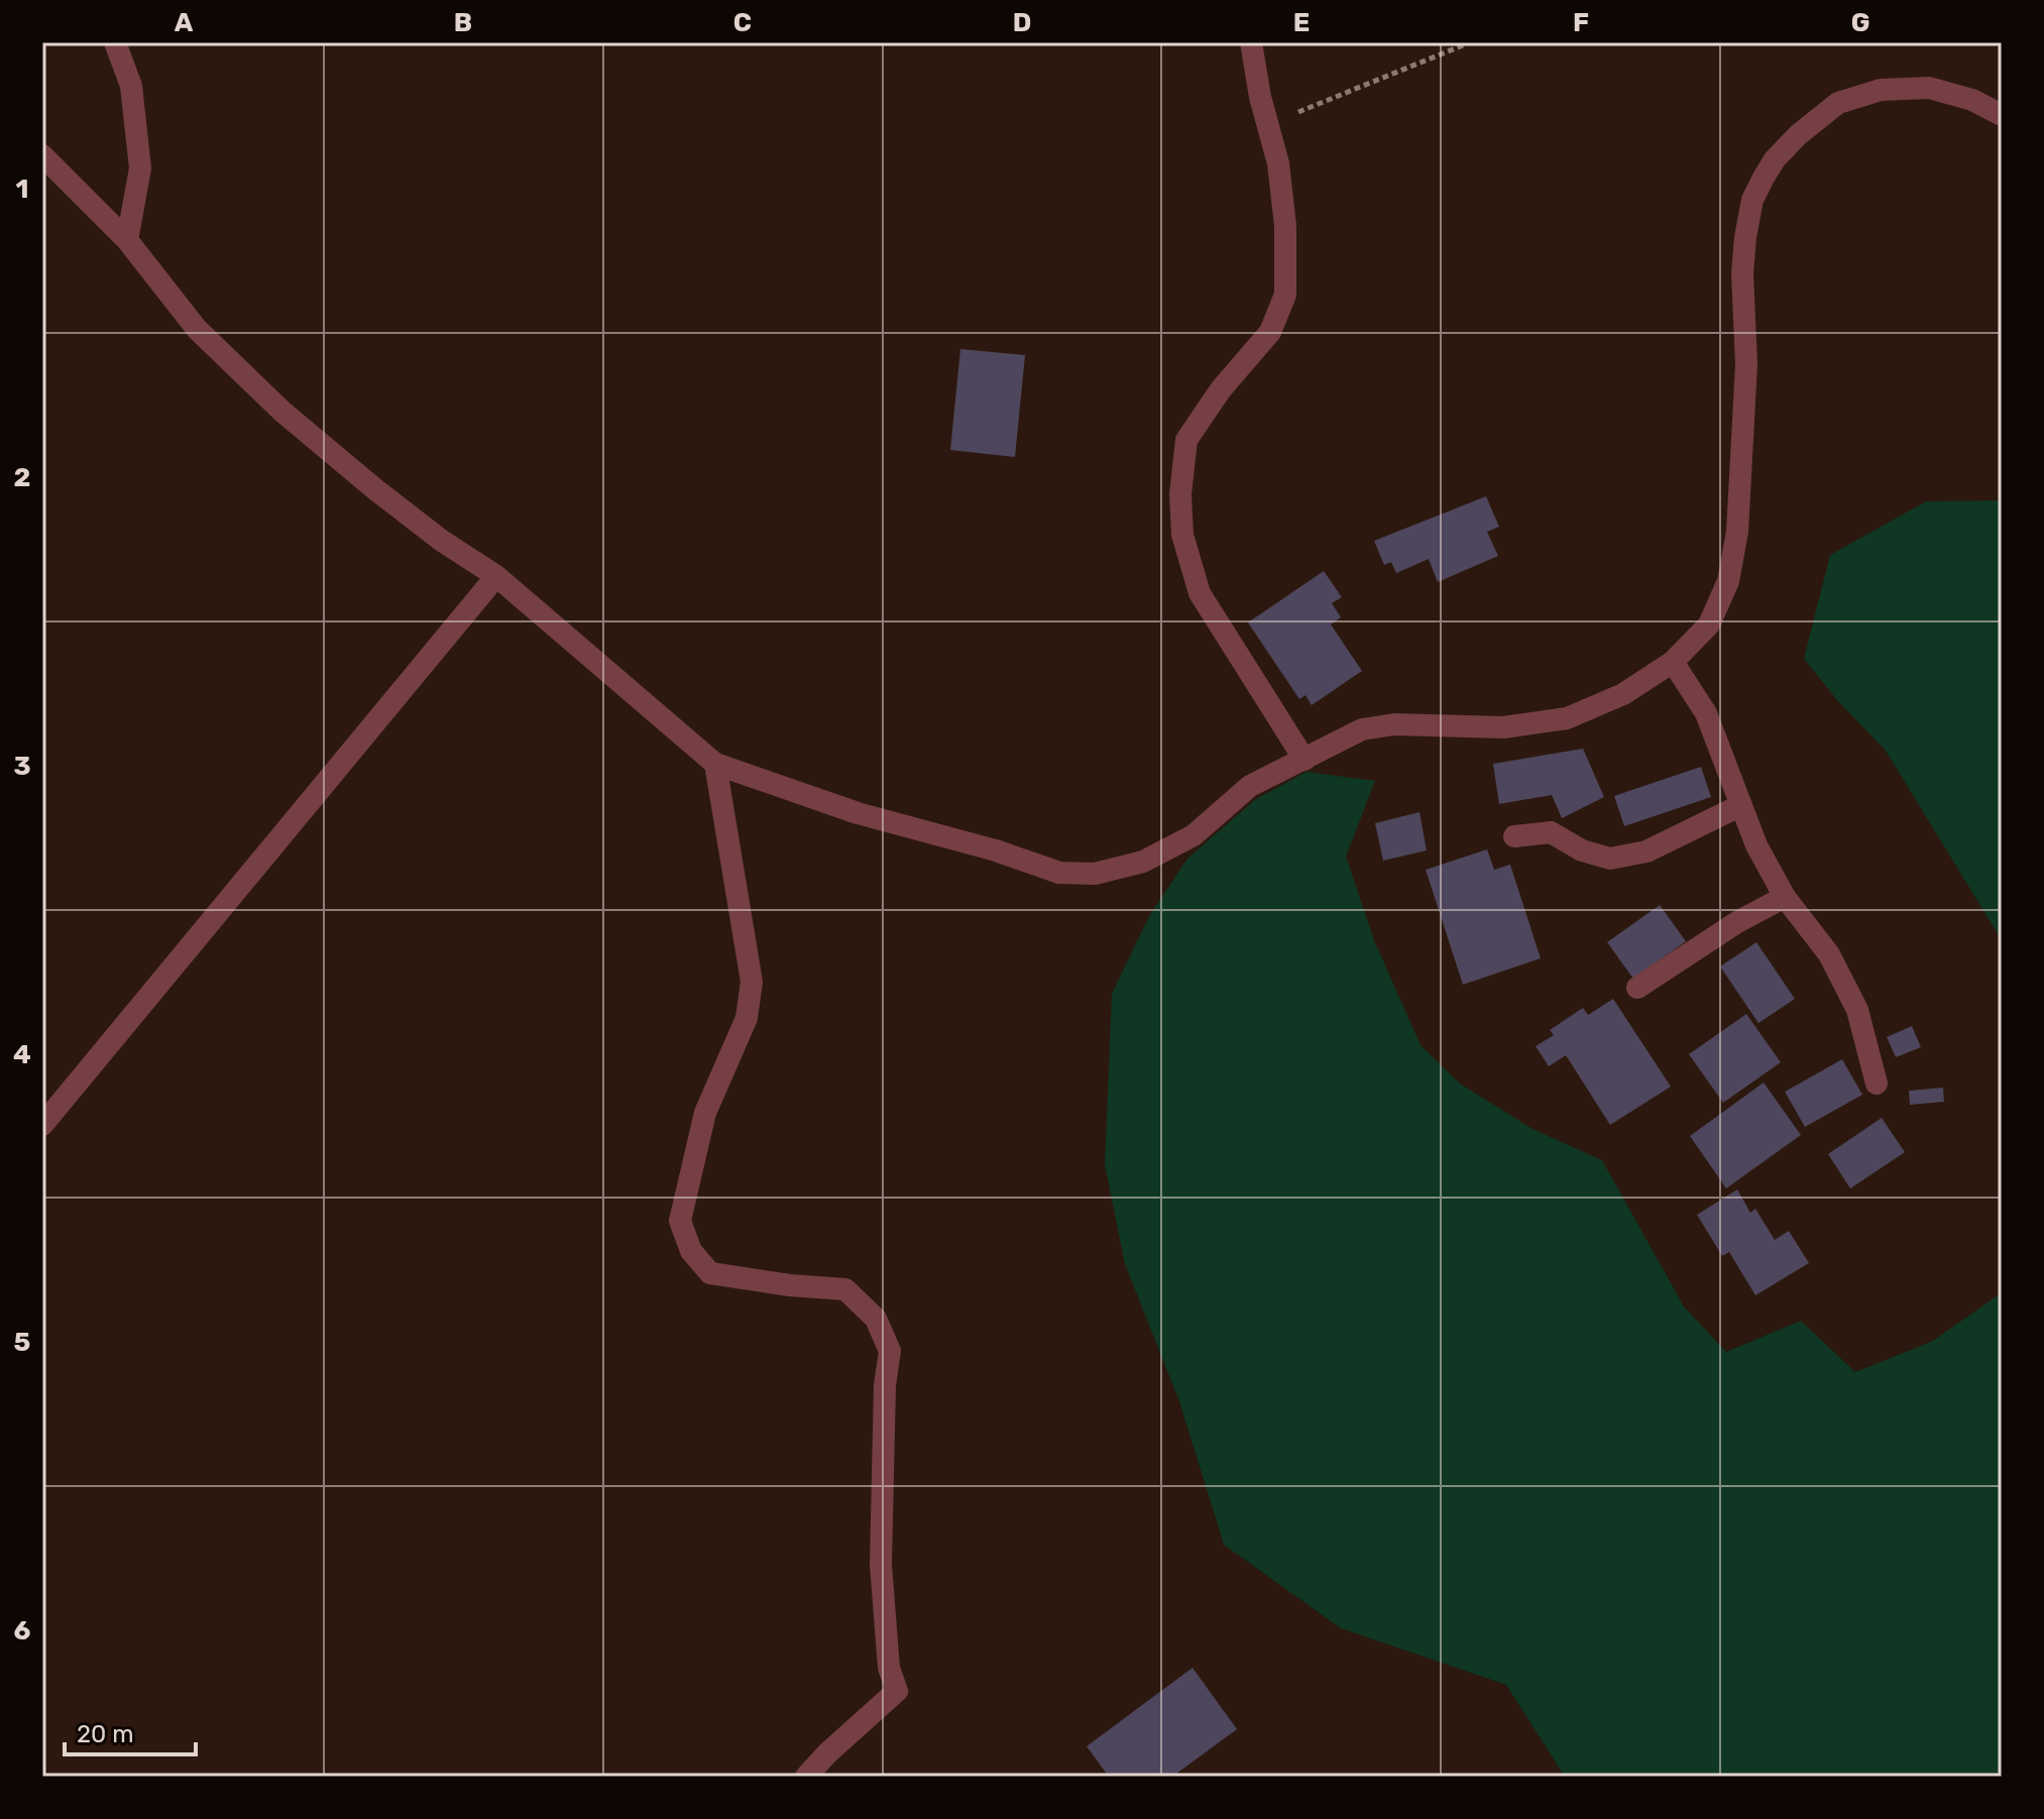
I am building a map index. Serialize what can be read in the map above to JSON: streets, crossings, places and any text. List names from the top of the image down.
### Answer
{
  "scale_bar": "20 m",
  "grid": {
    "columns": [
      "A",
      "B",
      "C",
      "D",
      "E",
      "F",
      "G"
    ],
    "rows": [
      "1",
      "2",
      "3",
      "4",
      "5",
      "6"
    ]
  }
}
